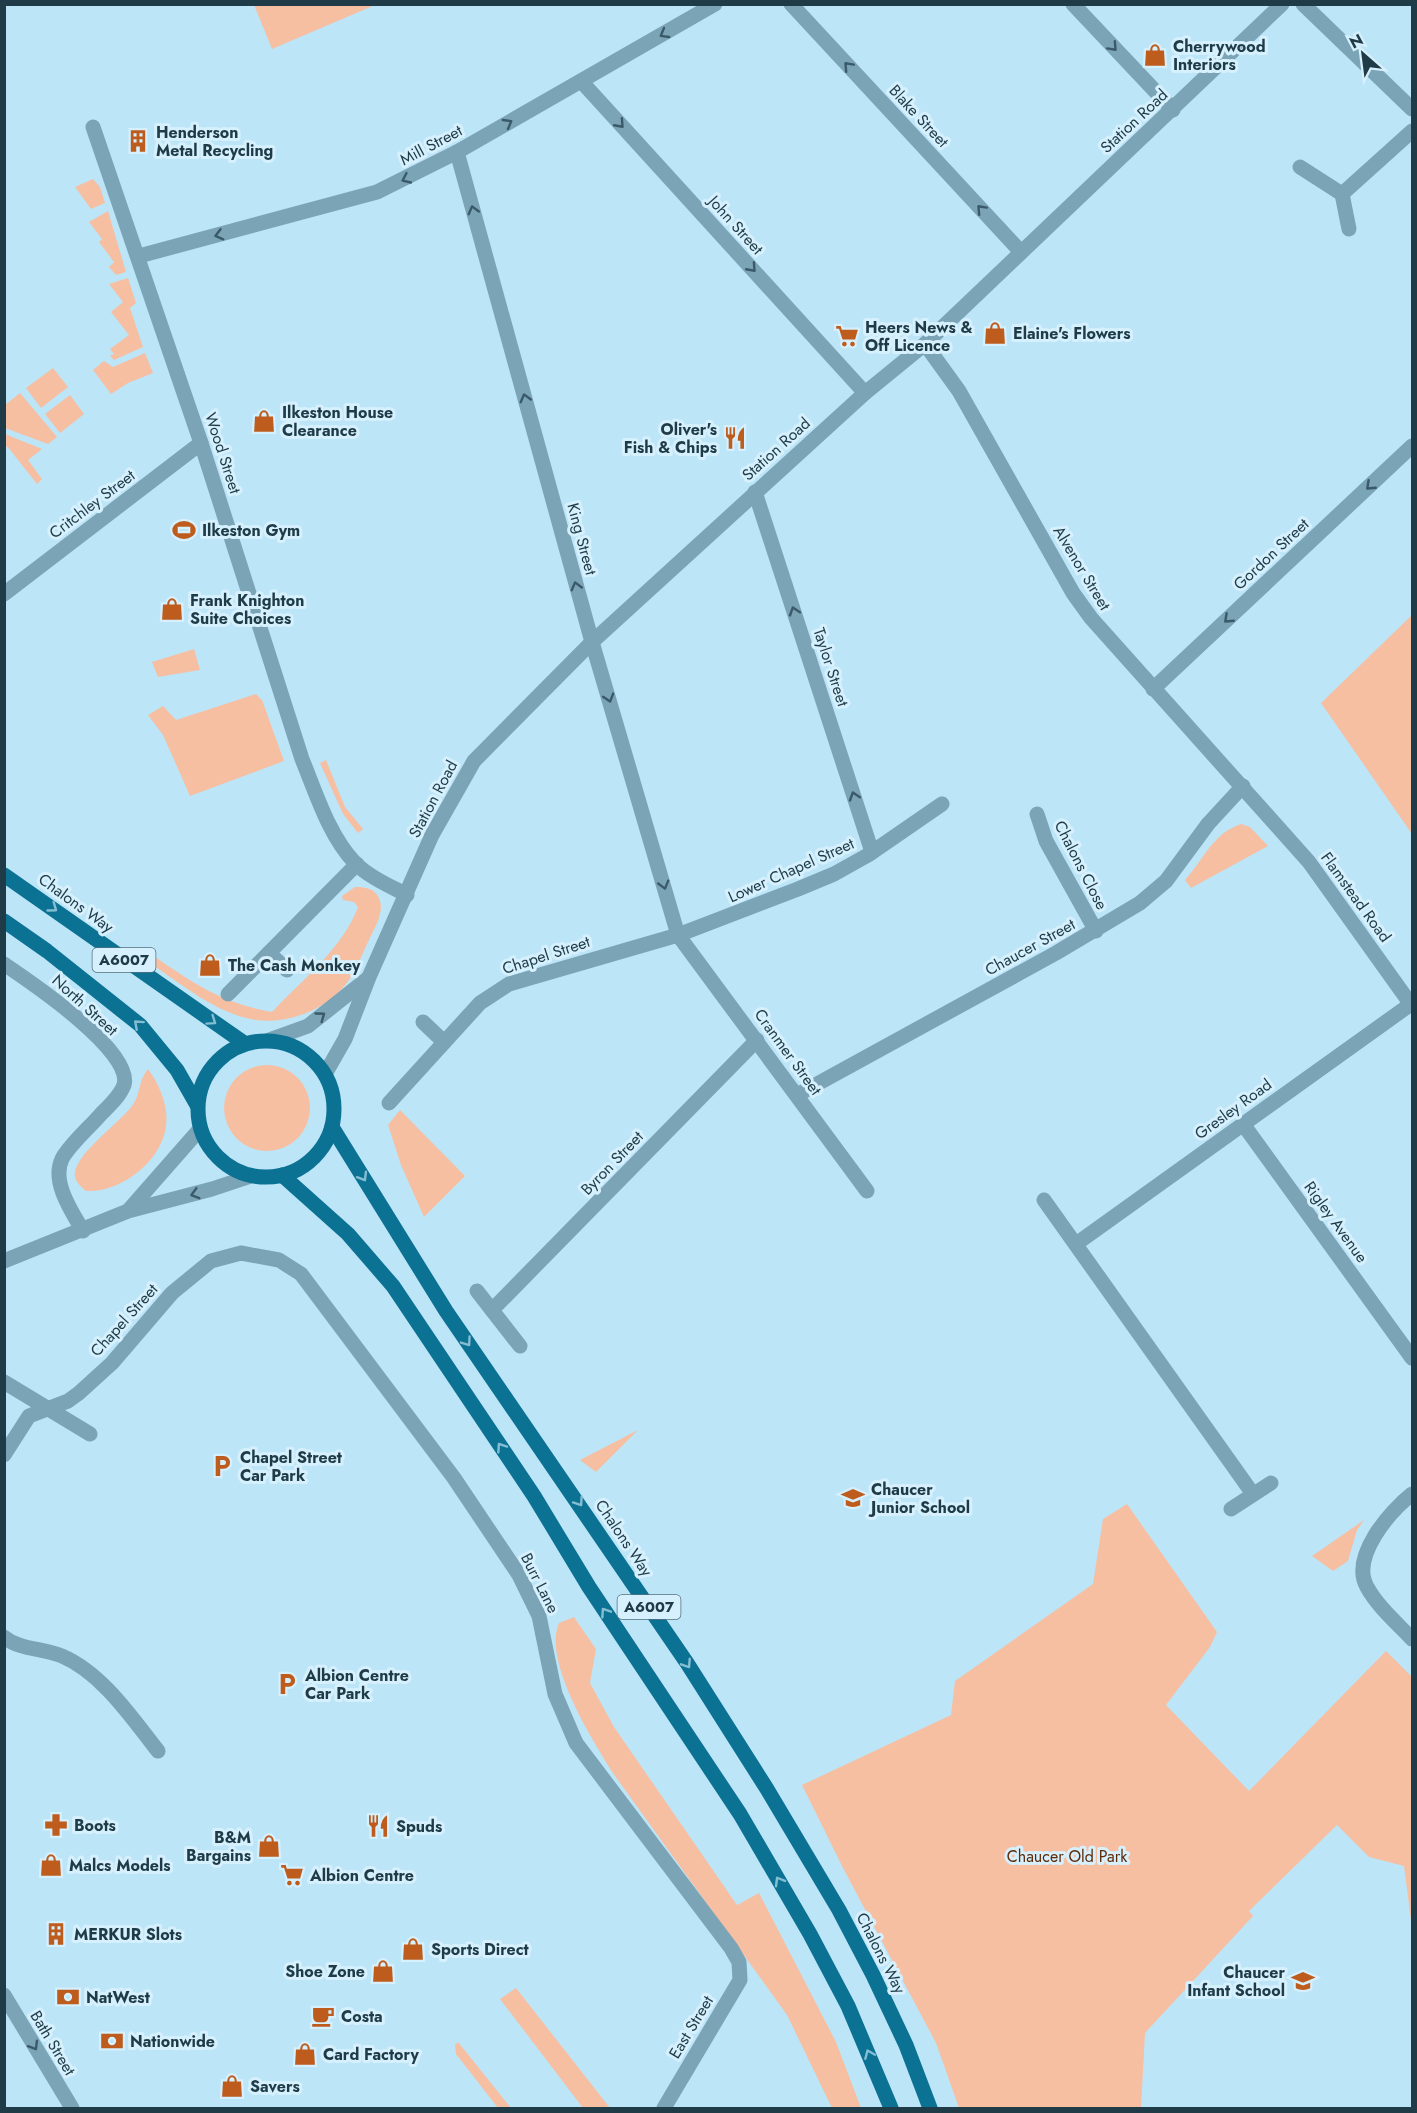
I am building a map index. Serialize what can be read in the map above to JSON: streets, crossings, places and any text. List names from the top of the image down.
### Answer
{
  "streets": {
    "main road": ["Chalons Way", "A6007"],
    "street": [
      "Blake Street",
      "Station Road",
      "Mill Street",
      "John Street",
      "Wood Street",
      "Critchley Street",
      "King Street",
      "Gordon Street",
      "Alvenor Street",
      "Taylor Street",
      "Chalons Close",
      "Lower Chapel Street",
      "Flamstead Road",
      "Chaucer Street",
      "Chapel Street",
      "North Street",
      "Cranmer Street",
      "Gresley Road",
      "Byron Street",
      "Rigley Avenue",
      "Burr Lane",
      "East Street",
      "Bath Street"
    ]
  },
  "crossings": [
    ["Blake Street", "Station Road"],
    ["Station Road", "John Street"],
    ["Station Road", "Wood Street"],
    ["Station Road", "King Street"],
    ["Station Road", "Alvenor Street"],
    ["Station Road", "Taylor Street"],
    ["Station Road", "Chalons Way"],
    ["Station Road", "A6007"],
    ["Mill Street", "John Street"],
    ["Mill Street", "Wood Street"],
    ["Mill Street", "King Street"],
    ["Wood Street", "Critchley Street"],
    ["King Street", "Lower Chapel Street"],
    ["King Street", "Chapel Street"],
    ["King Street", "Cranmer Street"],
    ["Gordon Street", "Alvenor Street"],
    ["Alvenor Street", "Flamstead Road"],
    ["Alvenor Street", "Chaucer Street"],
    ["Taylor Street", "Lower Chapel Street"],
    ["Chalons Close", "Chaucer Street"],
    ["Lower Chapel Street", "Chapel Street"],
    ["Lower Chapel Street", "Cranmer Street"],
    ["Flamstead Road", "Gresley Road"],
    ["Chalons Way", "A6007"],
    ["Chaucer Street", "Cranmer Street"],
    ["Chapel Street", "Cranmer Street"],
    ["Chapel Street", "Burr Lane"],
    ["Cranmer Street", "Byron Street"],
    ["Gresley Road", "Rigley Avenue"],
    ["Burr Lane", "East Street"]
  ],
  "one_way": [
    "Blake Street",
    "John Street",
    "Gordon Street",
    "Taylor Street",
    "Bath Street"
  ],
  "parks": ["Chaucer Old Park"],
  "places": {
    "shop": [
      "Cherrywood Interiors",
      "Elaine's Flowers",
      "Ilkeston House Clearance",
      "Frank Knighton Suite Choices",
      "The Cash Monkey",
      "B&M Bargains",
      "Malcs Models",
      "Sports Direct",
      "Shoe Zone",
      "Card Factory",
      "Savers"
    ],
    "building": ["Henderson Metal Recycling", "MERKUR Slots"],
    "supermarket": ["Heers News & Off Licence", "Albion Centre"],
    "restaurant": ["Oliver's Fish & Chips", "Spuds"],
    "sports": ["Ilkeston Gym"],
    "parking": ["Chapel Street Car Park", "Albion Centre Car Park"],
    "school or university": ["Chaucer Junior School", "Chaucer Infant School"],
    "pharmacy": ["Boots"],
    "bank": ["NatWest", "Nationwide"],
    "cafe": ["Costa"]
  },
  "north": "top left"
}
